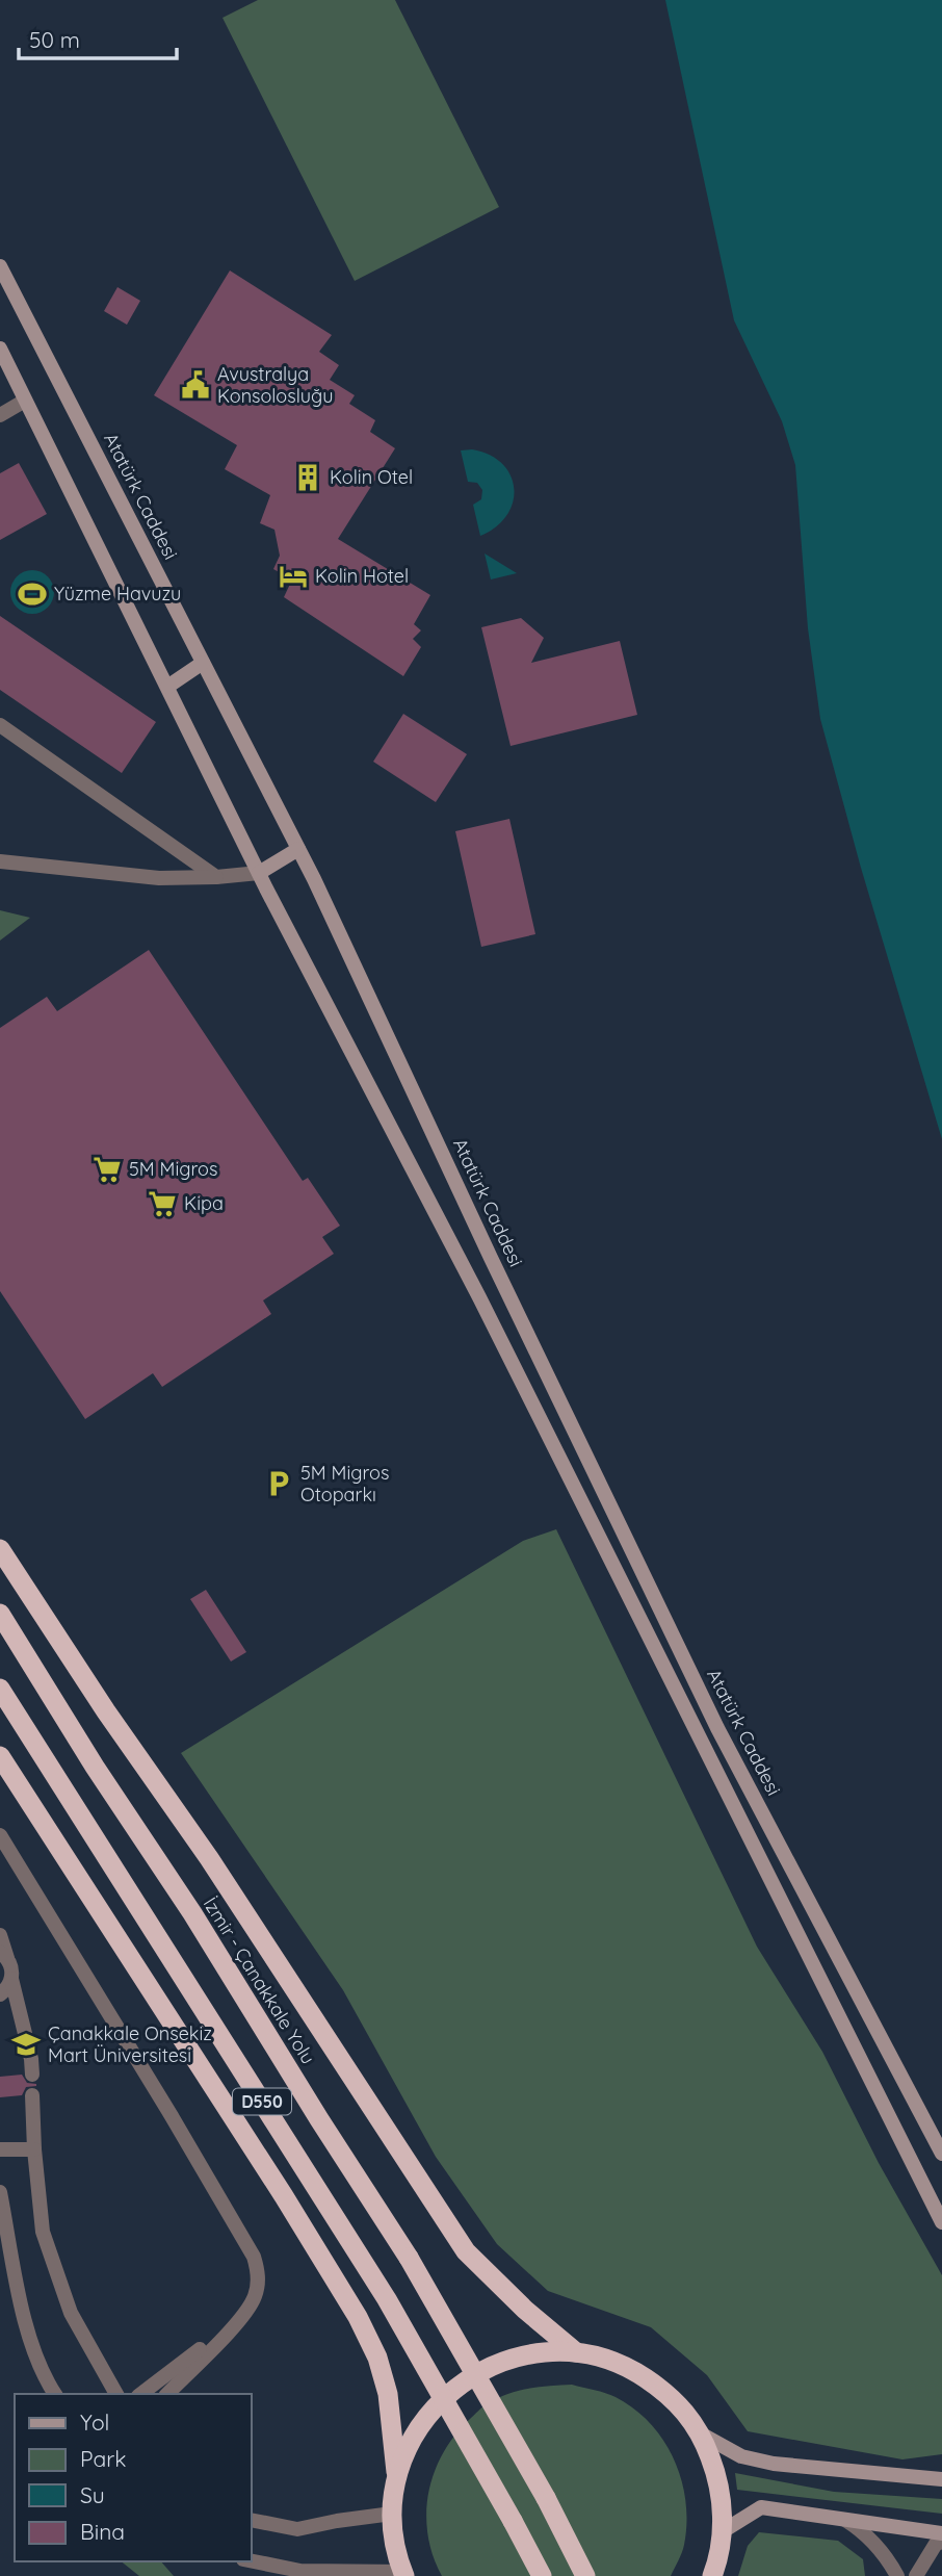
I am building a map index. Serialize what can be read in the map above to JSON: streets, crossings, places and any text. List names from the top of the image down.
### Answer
{
  "streets": {
    "highway": ["İzmir - Çanakkale Yolu", "D550"],
    "main road": ["Atatürk Caddesi"]
  },
  "places": {
    "public building": ["Avustralya Konsolosluğu"],
    "building": ["Kolin Otel"],
    "hotel": ["Kolin Hotel"],
    "sports": ["Yüzme Havuzu"],
    "supermarket": ["5M Migros", "Kipa"],
    "parking": ["5M Migros Otoparkı"],
    "school or university": ["Çanakkale Onsekiz Mart Üniversitesi"]
  },
  "legend": [
    "Yol",
    "Park",
    "Su",
    "Bina"
  ],
  "scale_bar": "50 m"
}
